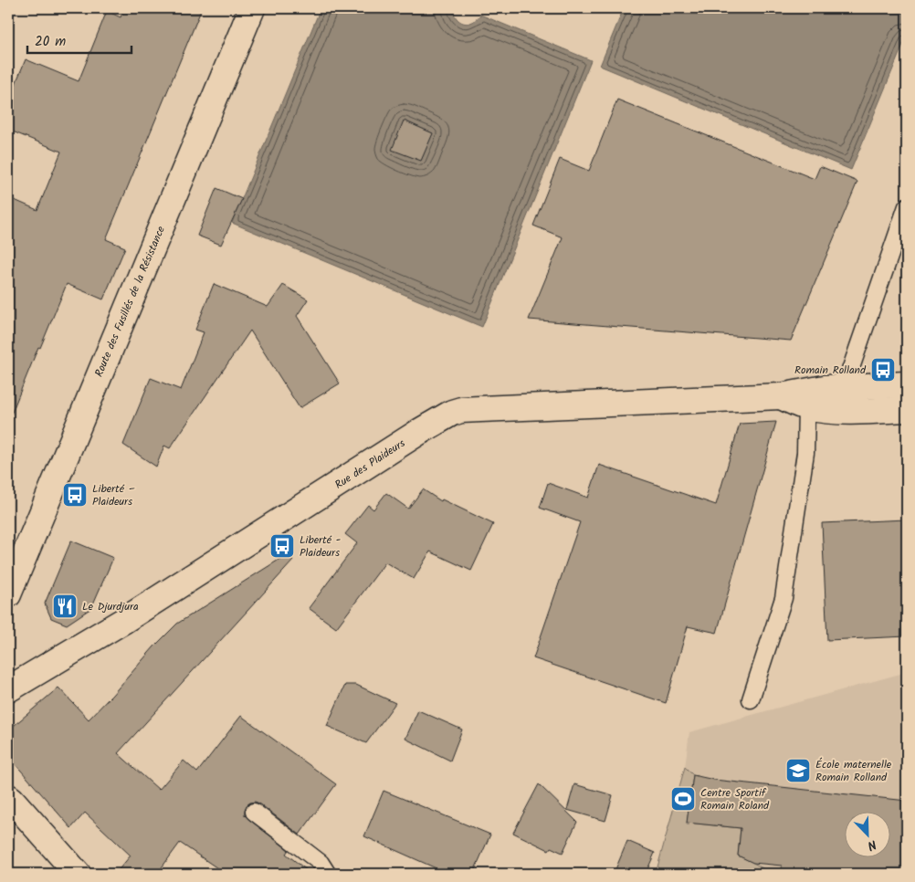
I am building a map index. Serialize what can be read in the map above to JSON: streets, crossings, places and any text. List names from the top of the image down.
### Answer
{
  "streets": {
    "street": ["Route des Fusillés de la Résistance", "Rue des Plaideurs"]
  },
  "places": {
    "bus stop": ["Romain Rolland", "Liberté – Plaideurs", "Liberté - Plaideurs"],
    "restaurant": ["Le Djurdjura"],
    "school or university": ["École maternelle Romain Rolland"],
    "sports": ["Centre Sportif Romain Roland"]
  },
  "scale_bar": "20 m",
  "north": "bottom right"
}
